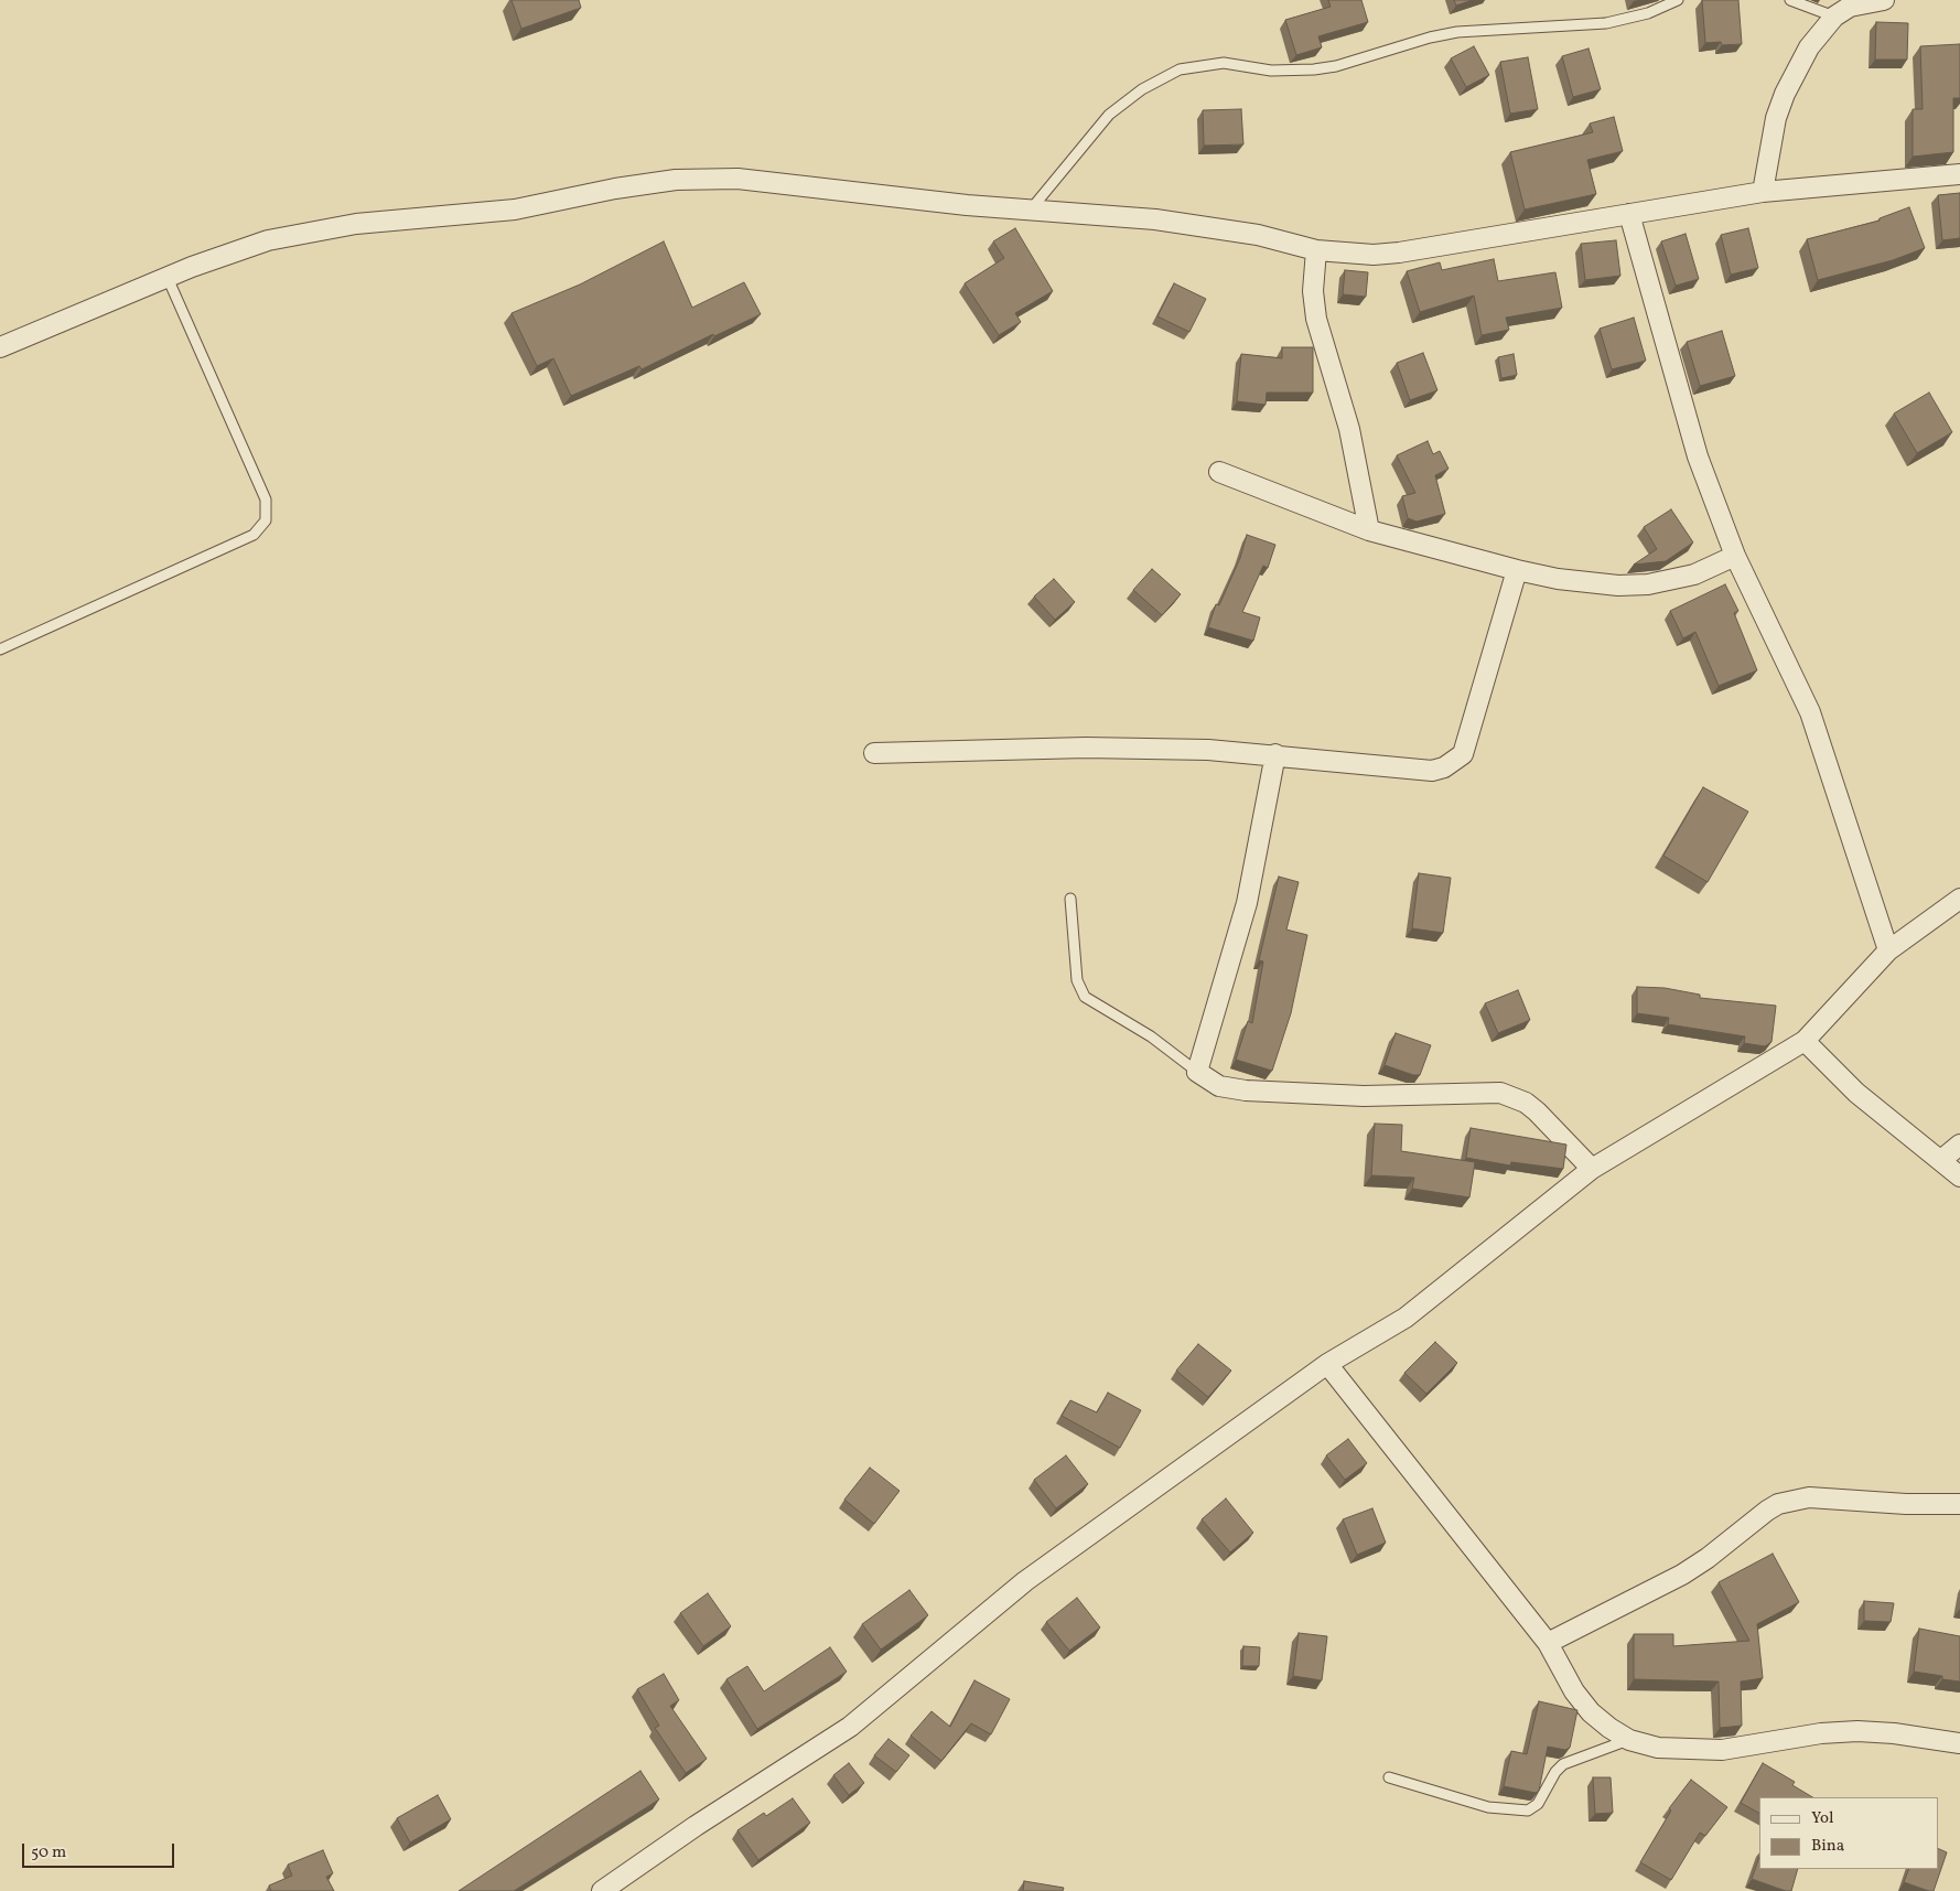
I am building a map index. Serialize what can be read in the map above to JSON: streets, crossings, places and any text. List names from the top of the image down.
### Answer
{
  "legend": ["Yol", "Bina"],
  "scale_bar": "50 m"
}
